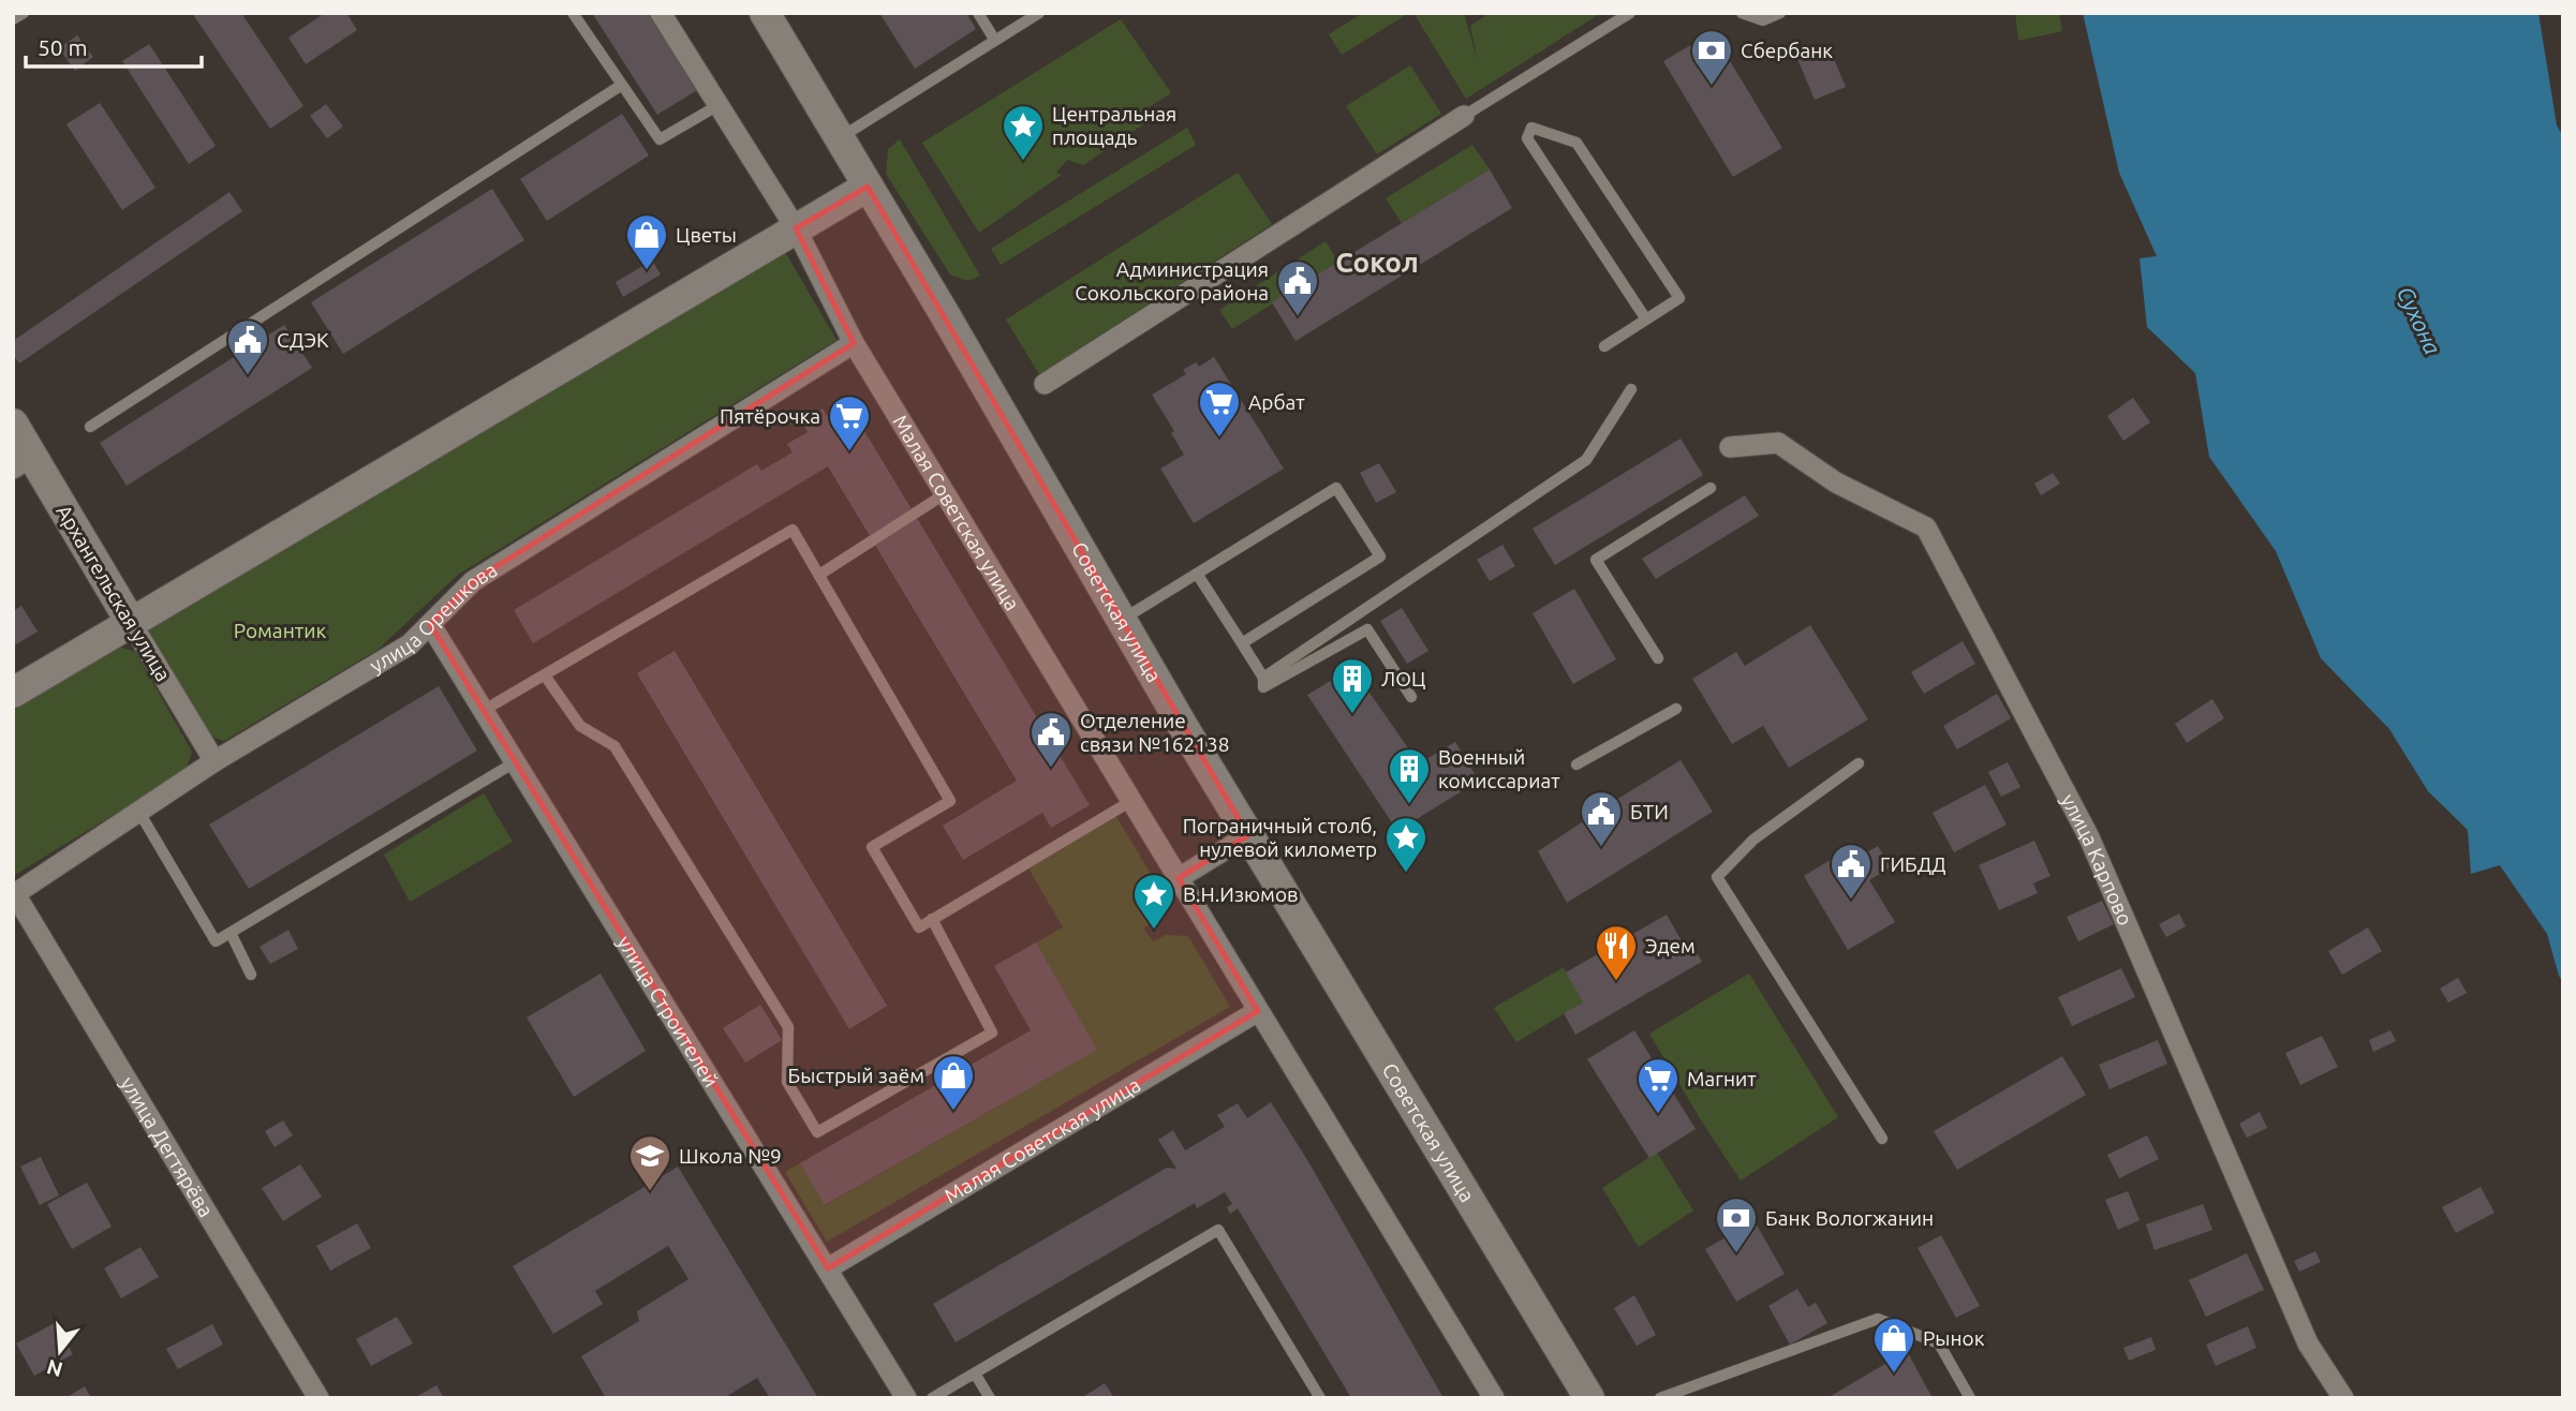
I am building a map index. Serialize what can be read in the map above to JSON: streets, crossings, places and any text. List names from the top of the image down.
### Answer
{
  "streets": {
    "main road": ["Архангельская улица", "Советская улица"],
    "street": [
      "Малая Советская улица",
      "улица Орешкова",
      "улица Карпово",
      "улица Строителей",
      "улица Дегтярёва"
    ]
  },
  "crossings": [
    ["Малая Советская улица", "улица Орешкова"],
    ["Малая Советская улица", "улица Строителей"],
    ["Архангельская улица", "улица Орешкова"],
    ["улица Орешкова", "улица Строителей"],
    ["улица Орешкова", "улица Дегтярёва"]
  ],
  "districts": ["Сокол"],
  "water": ["Сухона"],
  "parks": ["Романтик"],
  "places": {
    "bank": ["Сбербанк", "Банк Вологжанин"],
    "place": ["Центральная площадь", "Пограничный столб, нулевой километр", "В.Н.Изюмов"],
    "shop": ["Цветы", "Быстрый заём", "Рынок"],
    "public building": [
      "Администрация Сокольского района",
      "СДЭК",
      "Отделение связи №162138",
      "БТИ",
      "ГИБДД"
    ],
    "supermarket": ["Арбат", "Пятёрочка", "Магнит"],
    "building": ["ЛОЦ", "Военный комиссариат"],
    "restaurant": ["Эдем"],
    "school or university": ["Школа №9"]
  },
  "scale_bar": "50 m",
  "north": "bottom"
}
